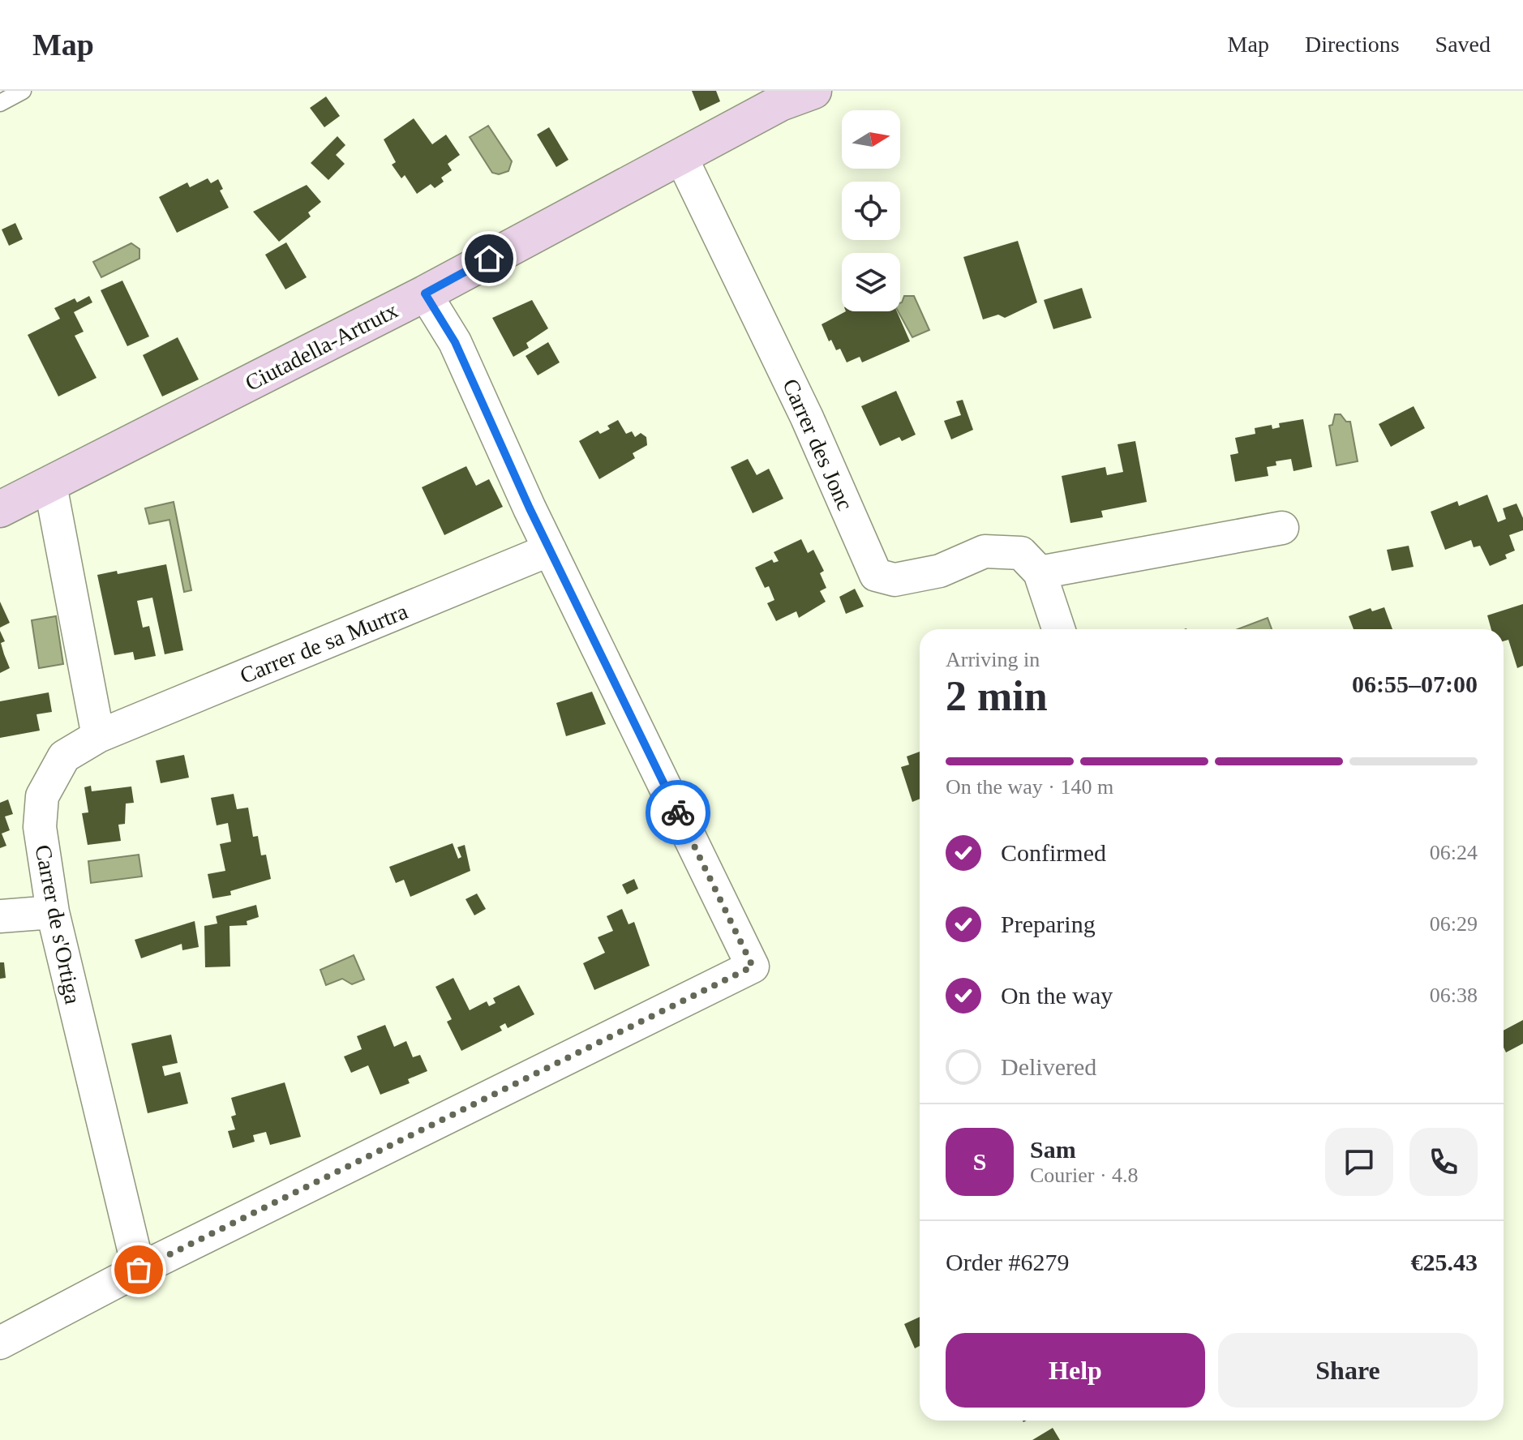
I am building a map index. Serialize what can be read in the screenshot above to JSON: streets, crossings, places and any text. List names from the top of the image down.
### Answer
{
  "streets": {
    "main road": ["Ciutadella-Artrutx"],
    "street": ["Carrer des Jonc", "Carrer de sa Murtra", "Carrer de s'Ortiga"]
  },
  "crossings": [
    ["Ciutadella-Artrutx", "Carrer des Jonc"],
    ["Carrer de sa Murtra", "Carrer de s'Ortiga"]
  ],
  "north": "right",
  "page": {
    "header": "Map",
    "nav": ["Map", "Directions", "Saved"],
    "heading": ["2 min", "Arriving in", "06:55–07:00"],
    "panel": [
      "Sam",
      "Courier · 4.8",
      "Order #6279",
      "€25.43"
    ],
    "bar": "On the way · 140 m",
    "list": [
      ["Confirmed", "06:24"],
      ["Preparing", "06:29"],
      ["On the way", "06:38"],
      "Delivered"
    ],
    "round": "S",
    "buttons": ["Help", "Share"]
  }
}
